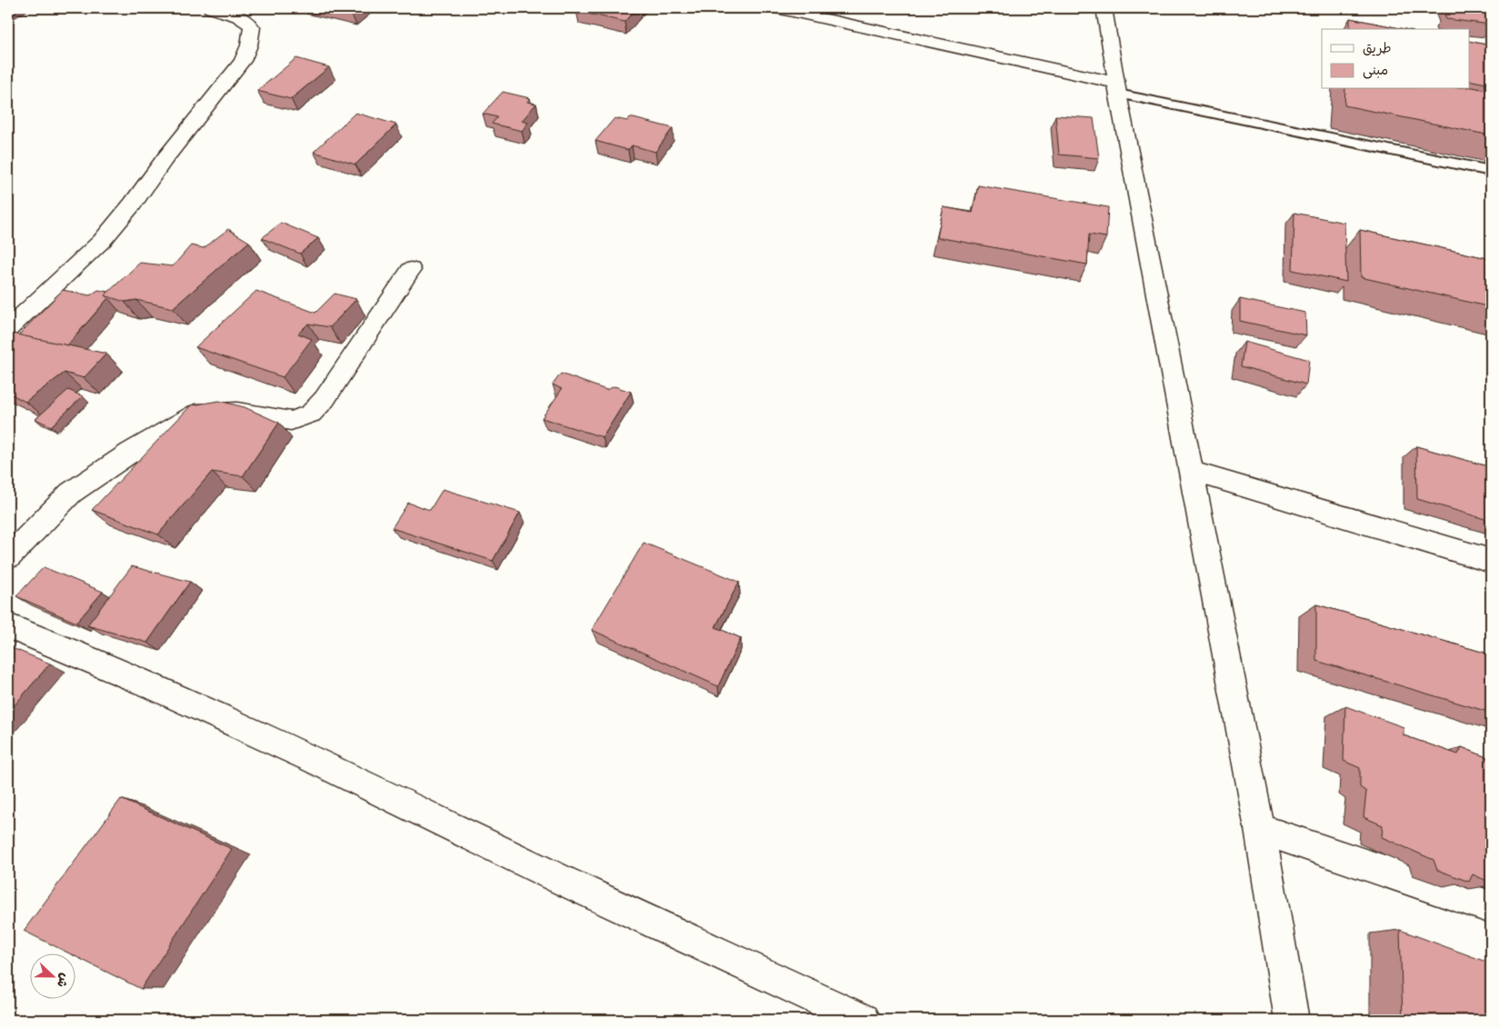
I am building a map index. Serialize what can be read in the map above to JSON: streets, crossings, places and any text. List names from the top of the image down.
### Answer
{
  "legend": ["طريق", "مبنى"],
  "north": "right"
}
